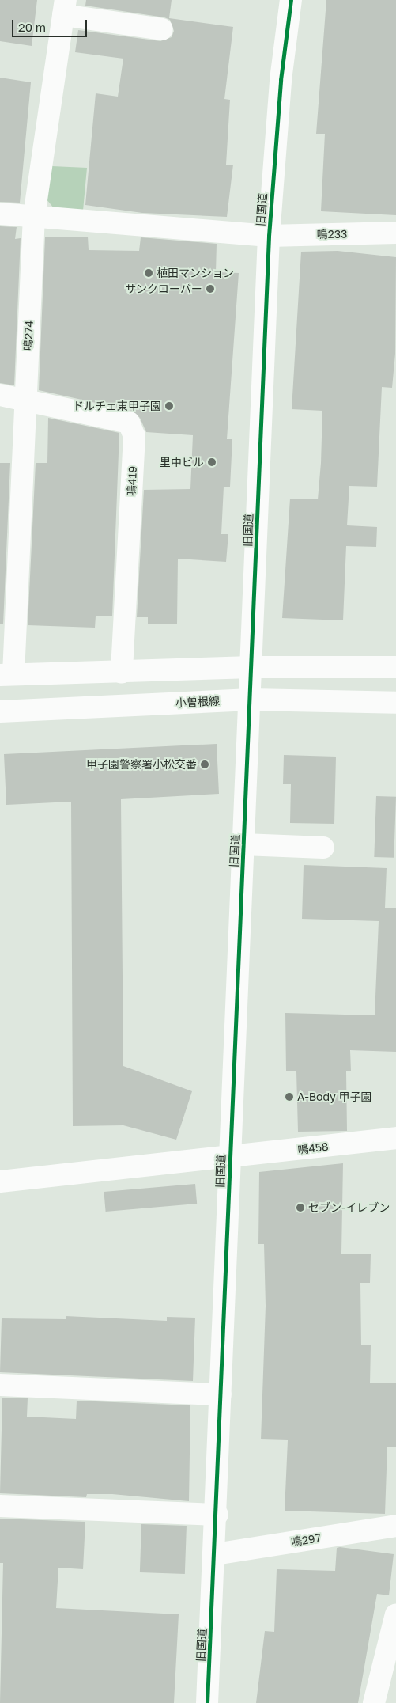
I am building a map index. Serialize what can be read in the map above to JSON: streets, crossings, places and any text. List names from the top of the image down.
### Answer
{
  "streets": {
    "street": [
      "旧国道",
      "鳴233",
      "鳴274",
      "鳴419",
      "小曽根線",
      "鳴458",
      "鳴297"
    ]
  },
  "crossings": [
    ["旧国道", "鳴233"],
    ["旧国道", "小曽根線"],
    ["旧国道", "鳴458"],
    ["旧国道", "鳴297"],
    ["鳴233", "鳴274"],
    ["鳴274", "鳴419"]
  ],
  "places": [
    "植田マンション",
    "サンクローバー",
    "ドルチェ東甲子園",
    "里中ビル",
    "甲子園警察署小松交番",
    "A-Body 甲子園",
    "セブン-イレブン"
  ],
  "scale_bar": "20 m"
}
